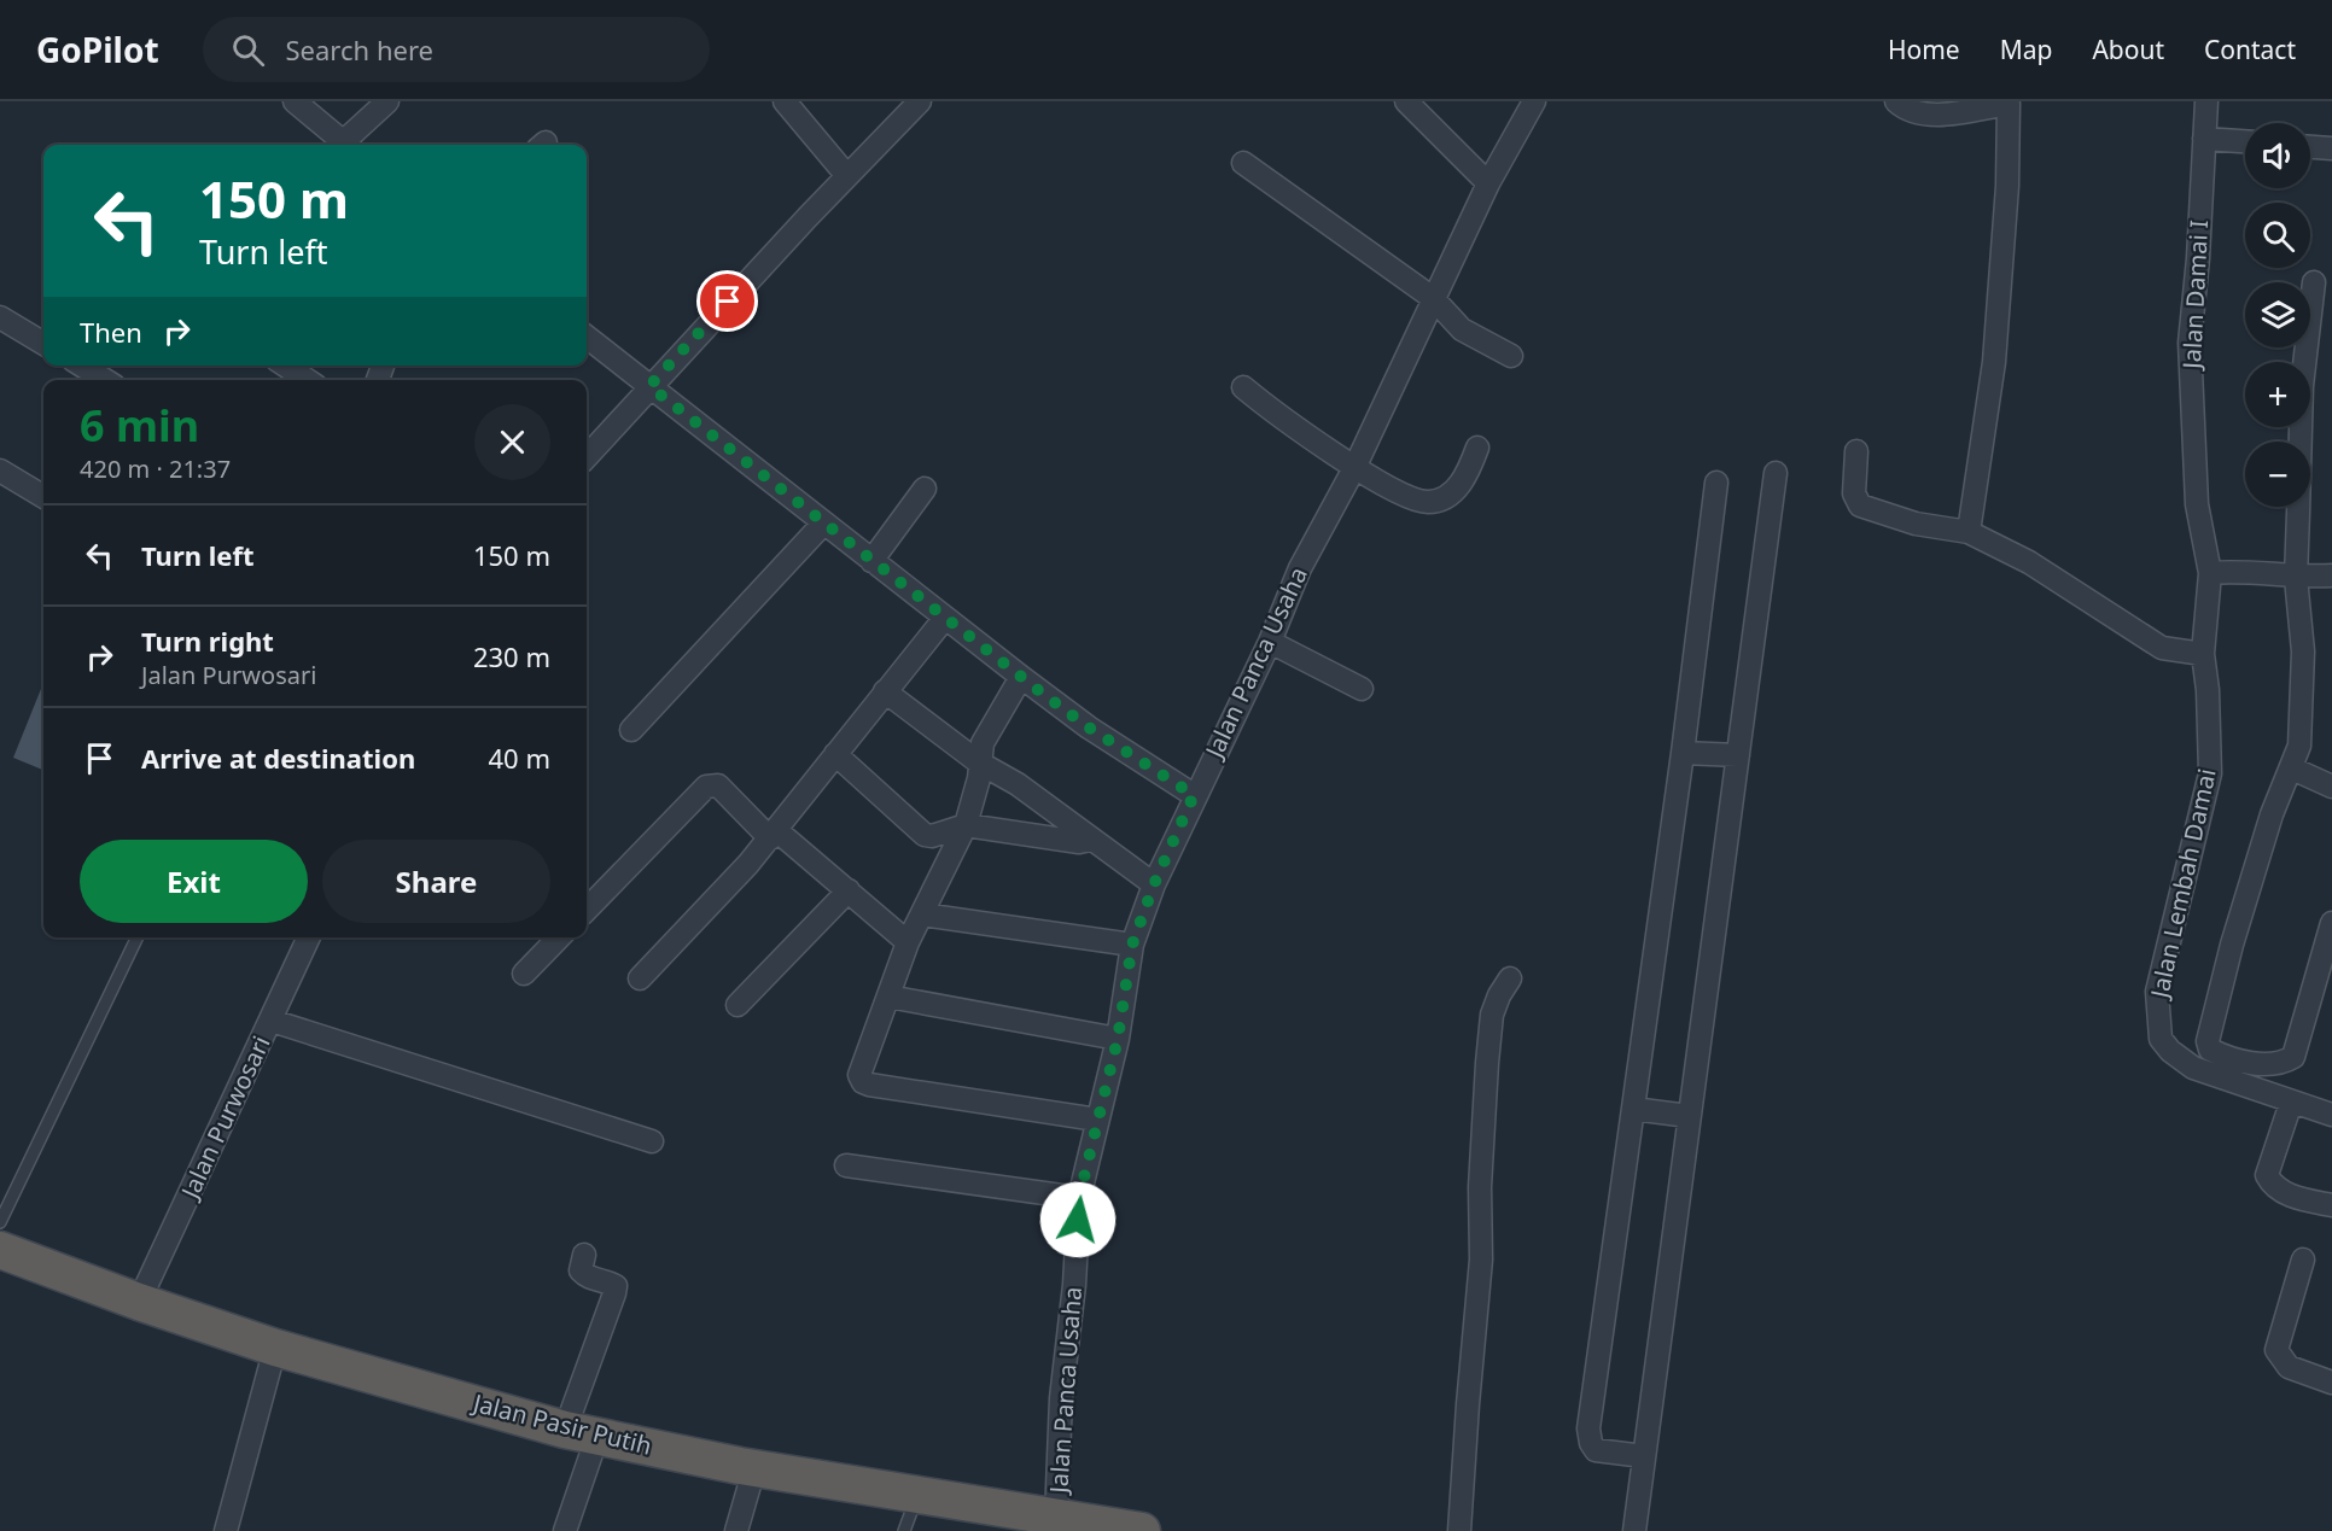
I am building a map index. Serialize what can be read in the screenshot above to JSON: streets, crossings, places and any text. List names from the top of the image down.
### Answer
{
  "streets": {
    "highway": ["Jalan Pasir Putih"],
    "street": [
      "Jalan Damai I",
      "Jalan Panca Usaha",
      "Jalan Lembah Damai",
      "Jalan Purwosari"
    ]
  },
  "crossings": [
    ["Jalan Damai I", "Jalan Lembah Damai"],
    ["Jalan Panca Usaha", "Jalan Pasir Putih"],
    ["Jalan Purwosari", "Jalan Pasir Putih"]
  ],
  "page": {
    "header": "GoPilot",
    "search": "Search here",
    "nav": [
      "Home",
      "Map",
      "About",
      "Contact"
    ],
    "map_buttons": ["+", "−"],
    "turn": ["150 m", "Turn left"],
    "then": "Then",
    "heading": ["6 min", "420 m · 21:37"],
    "list": [
      {
        "name": "Turn left",
        "value": "150 m"
      },
      {
        "name": "Turn right",
        "note": "Jalan Purwosari",
        "value": "230 m"
      },
      {
        "name": "Arrive at destination",
        "value": "40 m"
      }
    ],
    "buttons": ["Exit", "Share"]
  }
}
